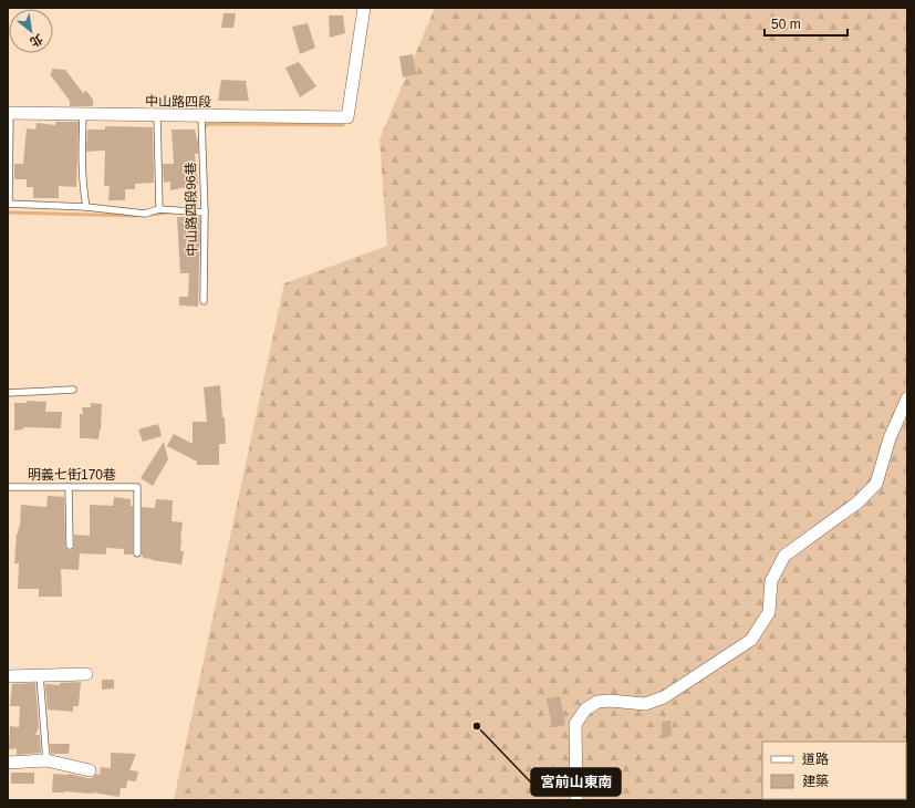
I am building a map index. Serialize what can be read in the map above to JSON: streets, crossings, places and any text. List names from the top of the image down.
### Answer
{
  "streets": {
    "street": ["中山路四段"],
    "lane": ["中山路四段96巷", "明義七街170巷"]
  },
  "crossings": [
    ["中山路四段", "中山路四段96巷"]
  ],
  "places": ["宮前山東南"],
  "legend": ["道路", "建築"],
  "scale_bar": "50 m",
  "north": "bottom right"
}
